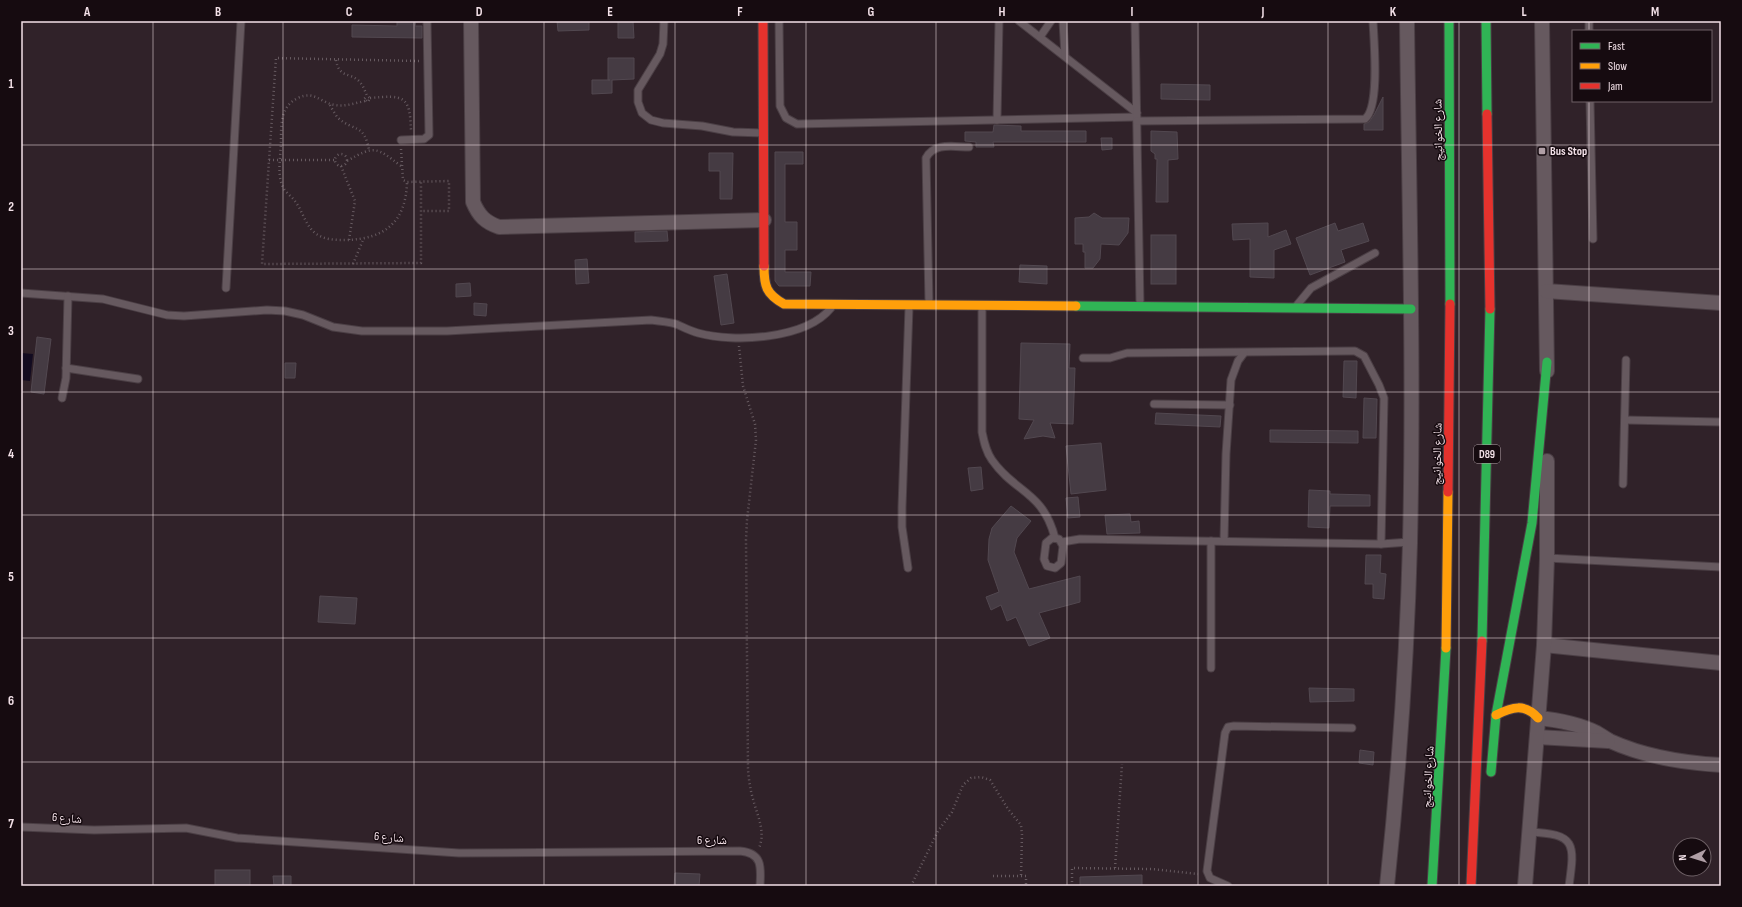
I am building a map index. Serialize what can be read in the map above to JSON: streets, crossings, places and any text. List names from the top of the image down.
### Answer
{
  "streets": {
    "main road": ["شارع الخوانيج", "D89"],
    "lane": ["شارع 6"]
  },
  "places": {
    "transit": ["Bus Stop"]
  },
  "legend": ["Fast", "Slow", "Jam"],
  "north": "left",
  "grid": {
    "columns": [
      "A",
      "B",
      "C",
      "D",
      "E",
      "F",
      "G",
      "H",
      "I",
      "J",
      "K",
      "L",
      "M"
    ],
    "rows": [
      "1",
      "2",
      "3",
      "4",
      "5",
      "6",
      "7"
    ]
  }
}
